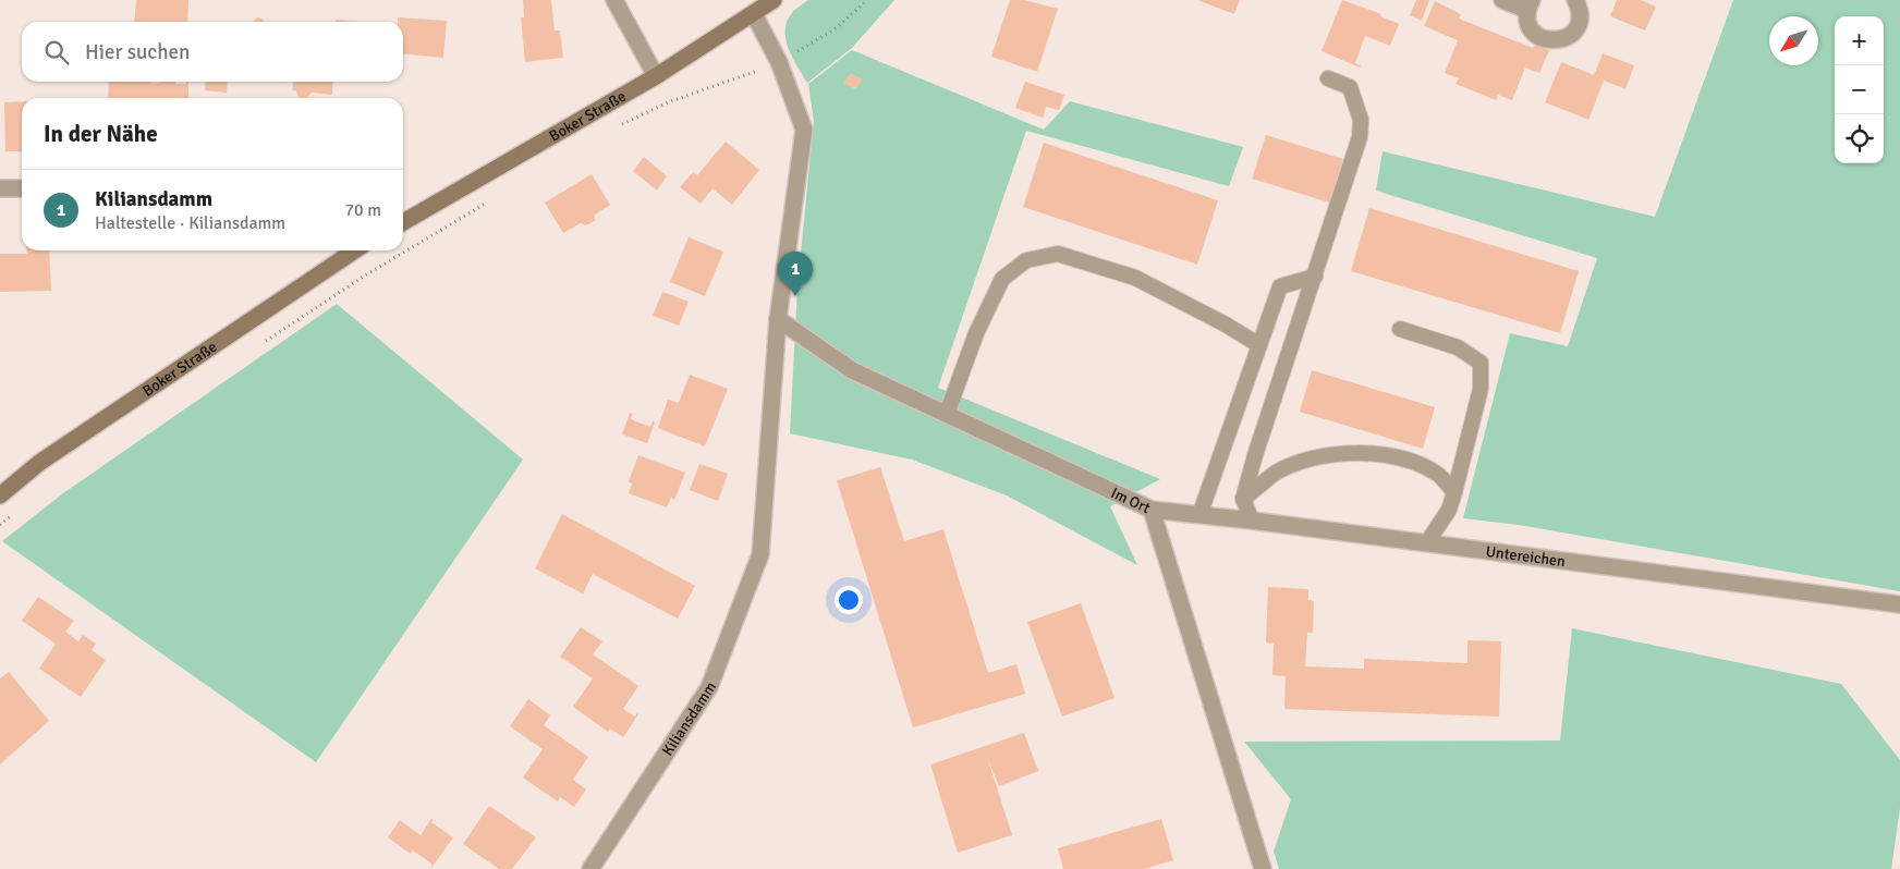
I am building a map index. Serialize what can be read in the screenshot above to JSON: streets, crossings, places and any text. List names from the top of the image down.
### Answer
{
  "streets": {
    "main road": ["Boker Straße"],
    "street": ["Im Ort", "Untereichen", "Kiliansdamm"]
  },
  "crossings": [
    ["Boker Straße", "Kiliansdamm"],
    ["Im Ort", "Untereichen"],
    ["Im Ort", "Kiliansdamm"]
  ],
  "north": "bottom left",
  "page": {
    "map_buttons": ["+", "−"],
    "search": "Hier suchen",
    "heading": "In der Nähe",
    "list": [
      {
        "mark": "1",
        "name": "Kiliansdamm",
        "note": "Haltestelle · Kiliansdamm",
        "value": "70 m"
      }
    ],
    "pins": "1"
  }
}
